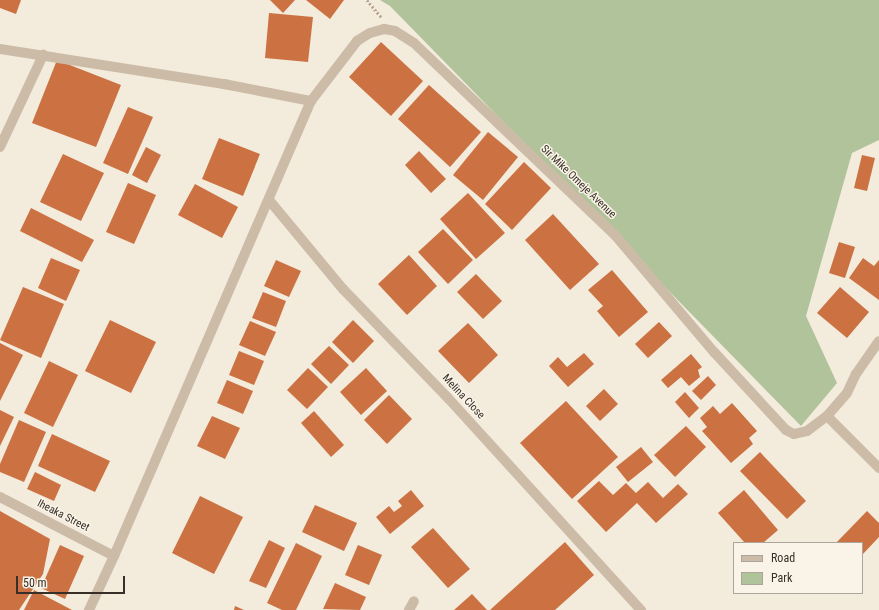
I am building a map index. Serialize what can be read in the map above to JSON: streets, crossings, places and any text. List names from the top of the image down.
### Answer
{
  "streets": {
    "street": ["Sir Mike Omeje Avenue", "Melina Close", "Iheaka Street"]
  },
  "legend": ["Road", "Park"],
  "scale_bar": "50 m"
}
